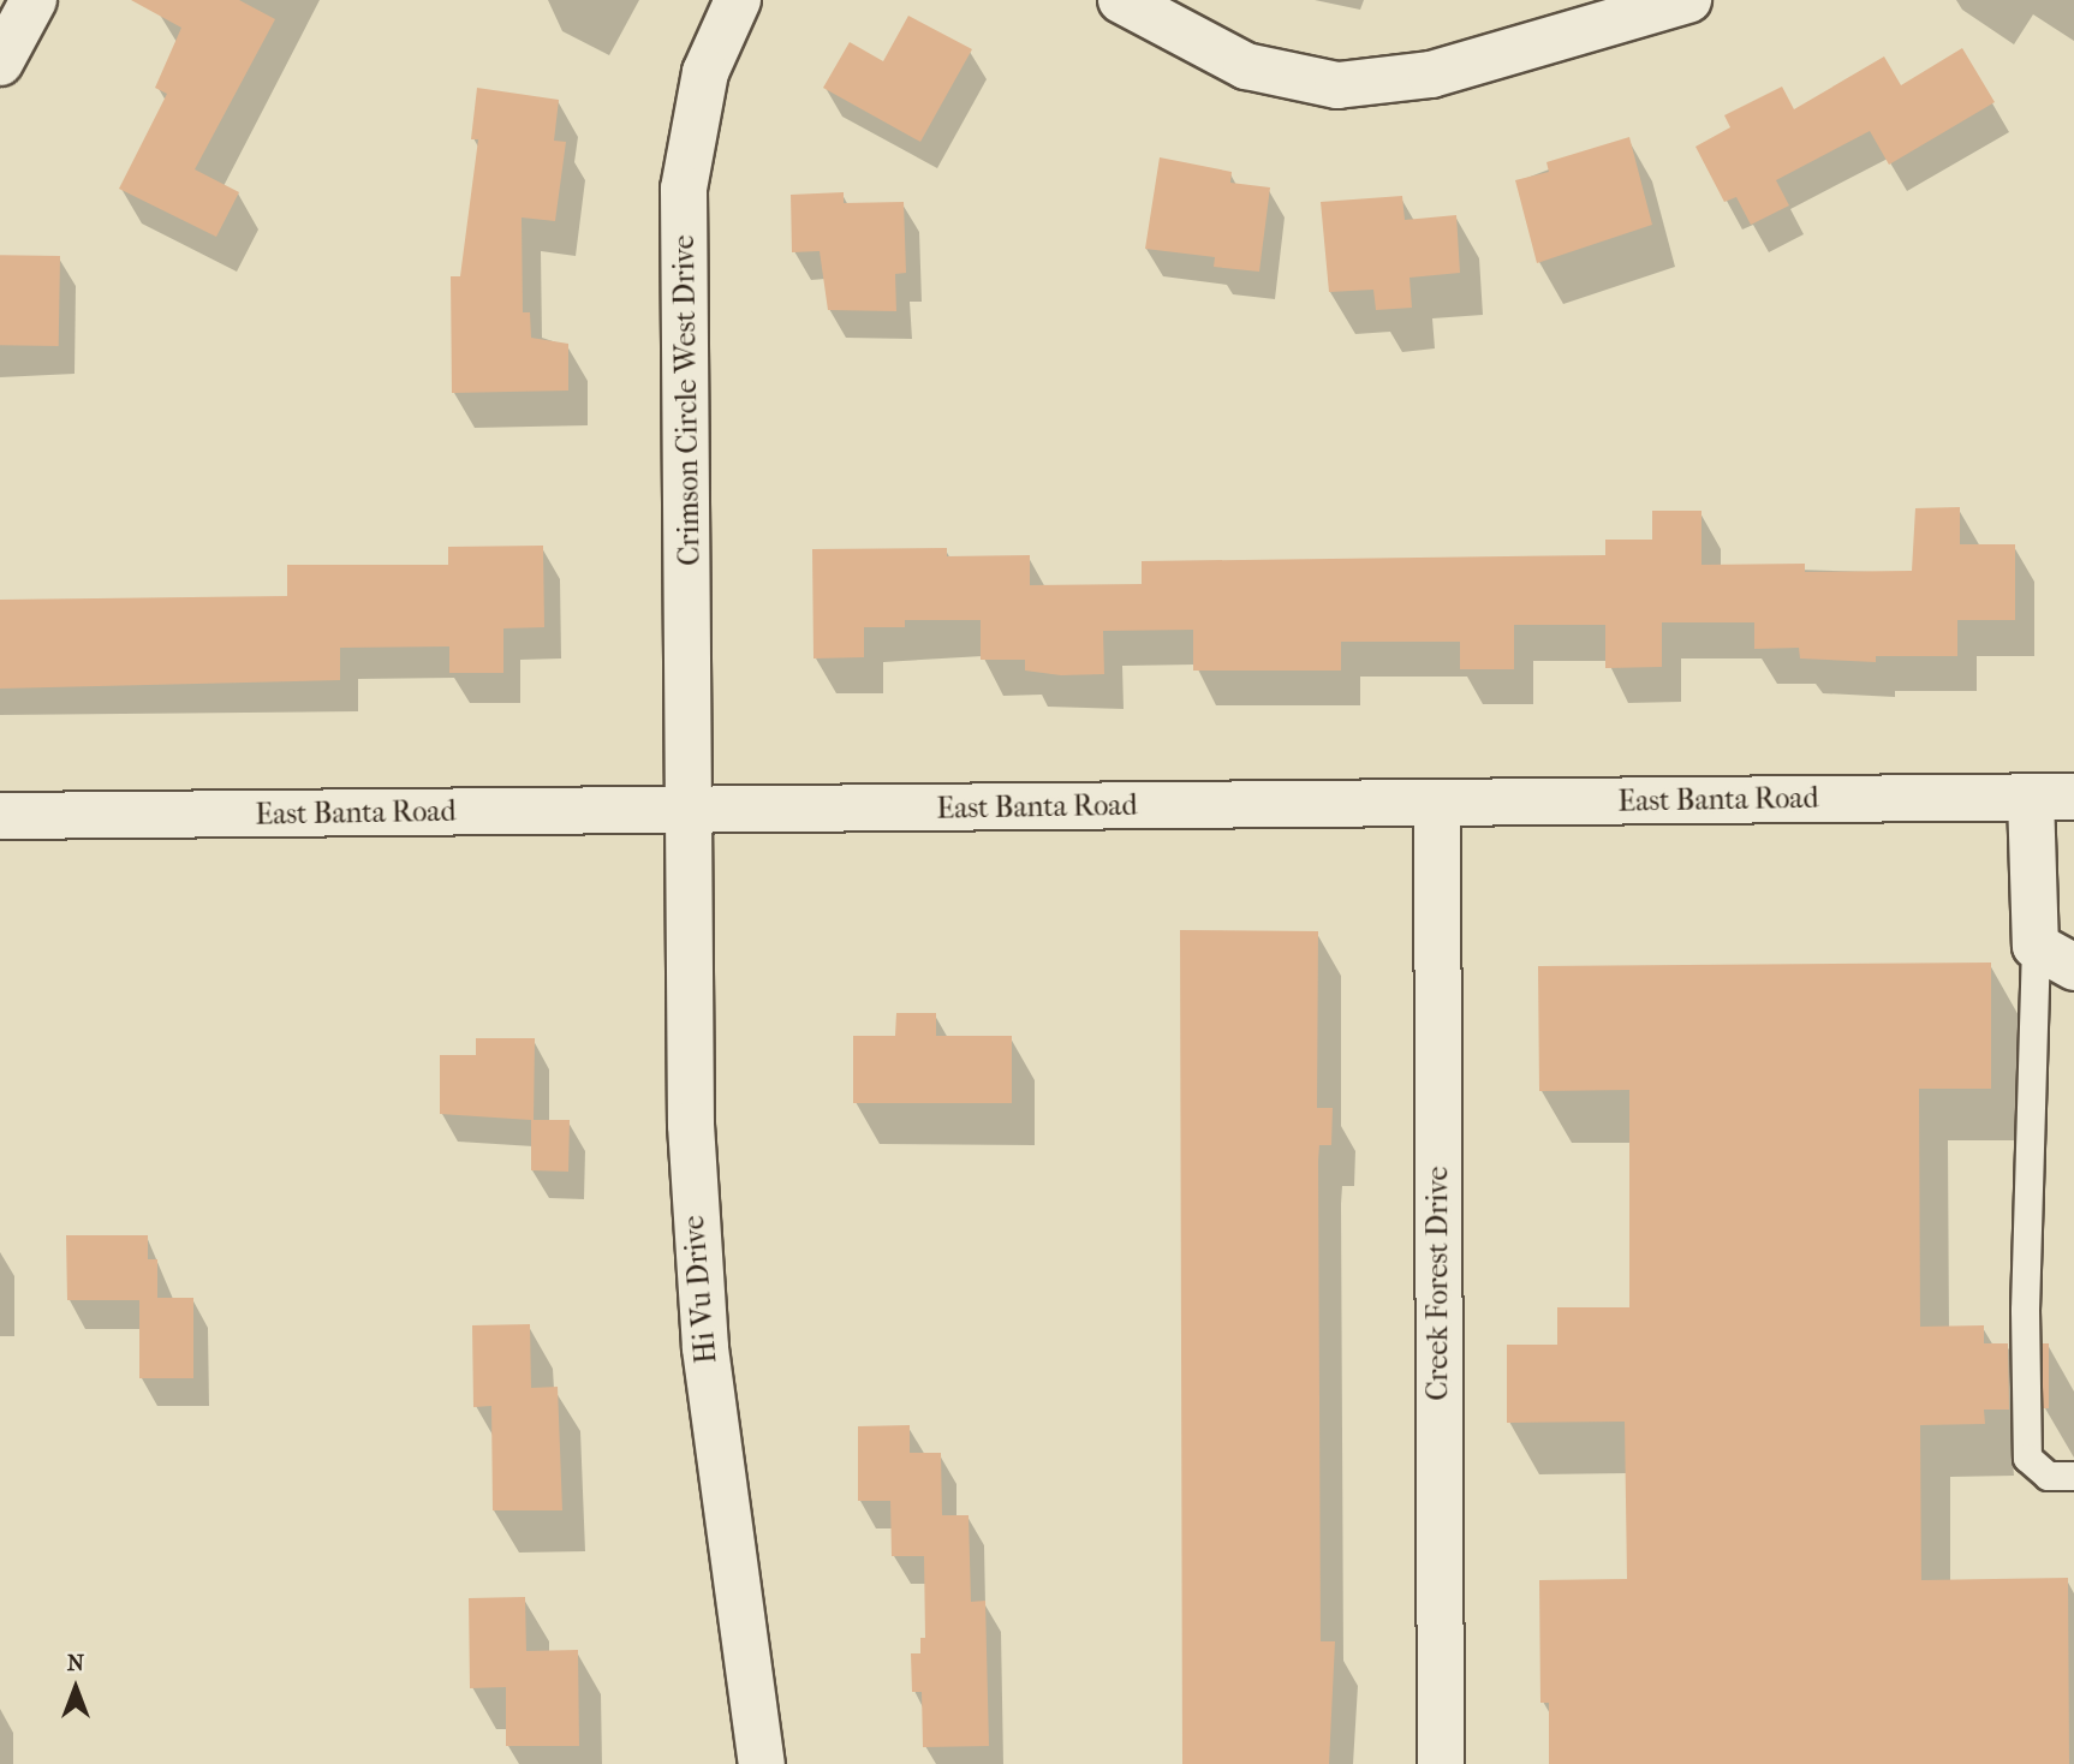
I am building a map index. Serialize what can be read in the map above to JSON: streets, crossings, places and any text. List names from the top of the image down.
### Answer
{
  "streets": {
    "street": [
      "Crimson Circle West Drive",
      "East Banta Road",
      "Creek Forest Drive",
      "Hi Vu Drive"
    ]
  },
  "crossings": [
    ["Crimson Circle West Drive", "East Banta Road"],
    ["Crimson Circle West Drive", "Hi Vu Drive"],
    ["East Banta Road", "Creek Forest Drive"],
    ["East Banta Road", "Hi Vu Drive"]
  ],
  "north": "top"
}
